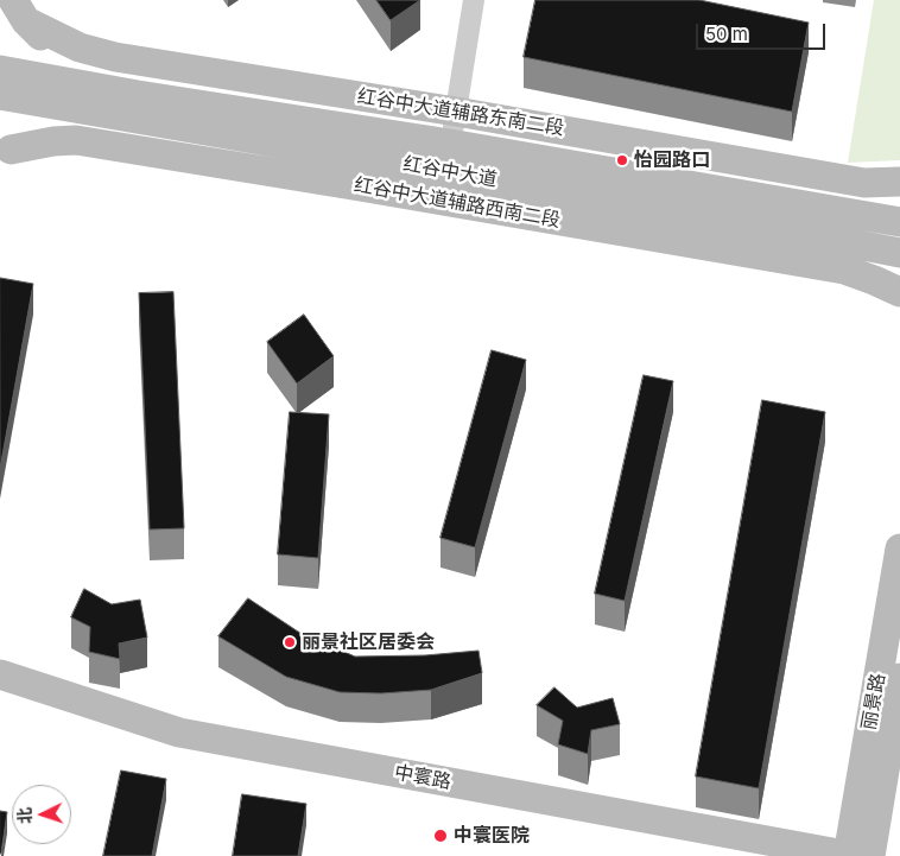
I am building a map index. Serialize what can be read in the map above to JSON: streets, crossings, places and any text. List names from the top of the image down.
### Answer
{
  "streets": {
    "street": [
      "红谷中大道辅路东南二段",
      "红谷中大道",
      "红谷中大道辅路西南二段",
      "丽景路",
      "中寰路"
    ]
  },
  "crossings": [
    ["丽景路", "中寰路"]
  ],
  "places": ["怡园路口", "丽景社区居委会", "中寰医院"],
  "scale_bar": "50 m",
  "north": "left"
}
